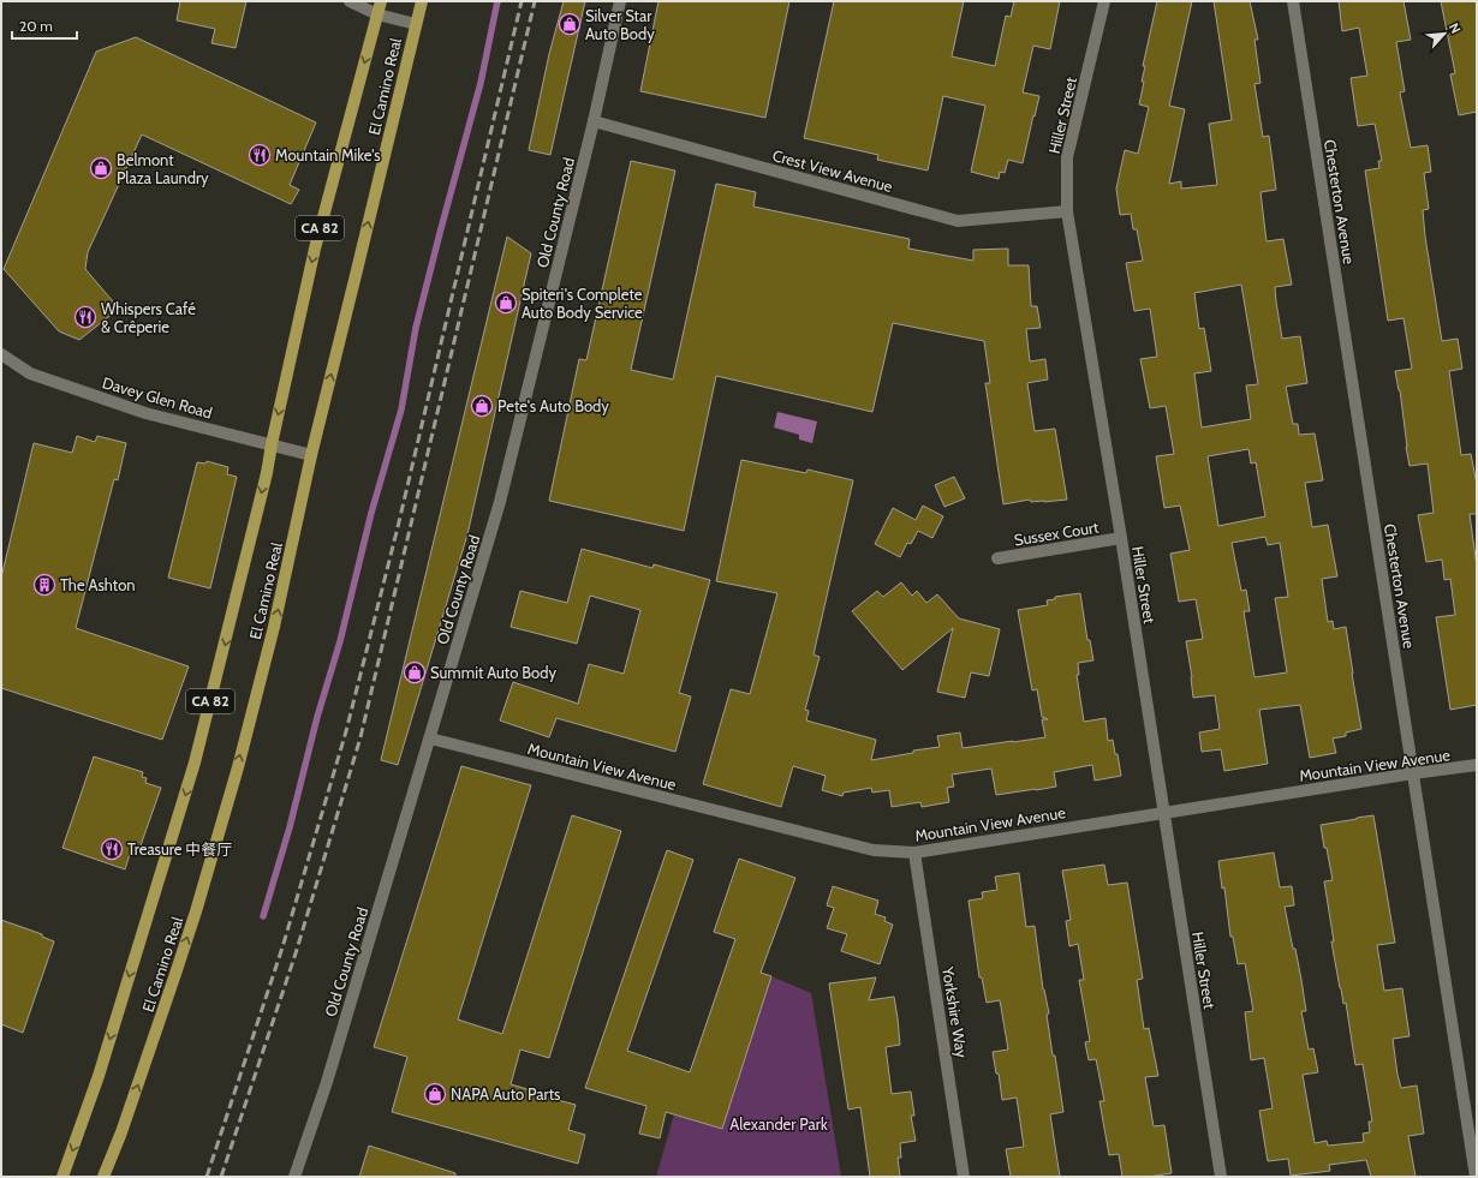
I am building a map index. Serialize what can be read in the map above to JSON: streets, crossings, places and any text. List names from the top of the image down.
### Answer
{
  "streets": {
    "main road": ["El Camino Real", "CA 82"],
    "street": [
      "Hiller Street",
      "Crest View Avenue",
      "Chesterton Avenue",
      "Old County Road",
      "Davey Glen Road",
      "Sussex Court",
      "Mountain View Avenue",
      "Yorkshire Way"
    ]
  },
  "crossings": [
    ["El Camino Real", "Davey Glen Road"],
    ["Hiller Street", "Crest View Avenue"],
    ["Hiller Street", "Sussex Court"],
    ["Hiller Street", "Mountain View Avenue"],
    ["Crest View Avenue", "Old County Road"],
    ["Chesterton Avenue", "Mountain View Avenue"],
    ["Old County Road", "Mountain View Avenue"],
    ["Mountain View Avenue", "Yorkshire Way"]
  ],
  "parks": ["Alexander Park"],
  "places": {
    "shop": [
      "Silver Star Auto Body",
      "Belmont Plaza Laundry",
      "Spiteri's Complete Auto Body Service",
      "Pete's Auto Body",
      "Summit Auto Body",
      "NAPA Auto Parts"
    ],
    "restaurant": ["Mountain Mike's", "Whispers Café & Crêperie", "Treasure 中餐厅"],
    "building": ["The Ashton"]
  },
  "scale_bar": "20 m",
  "north": "top right"
}
